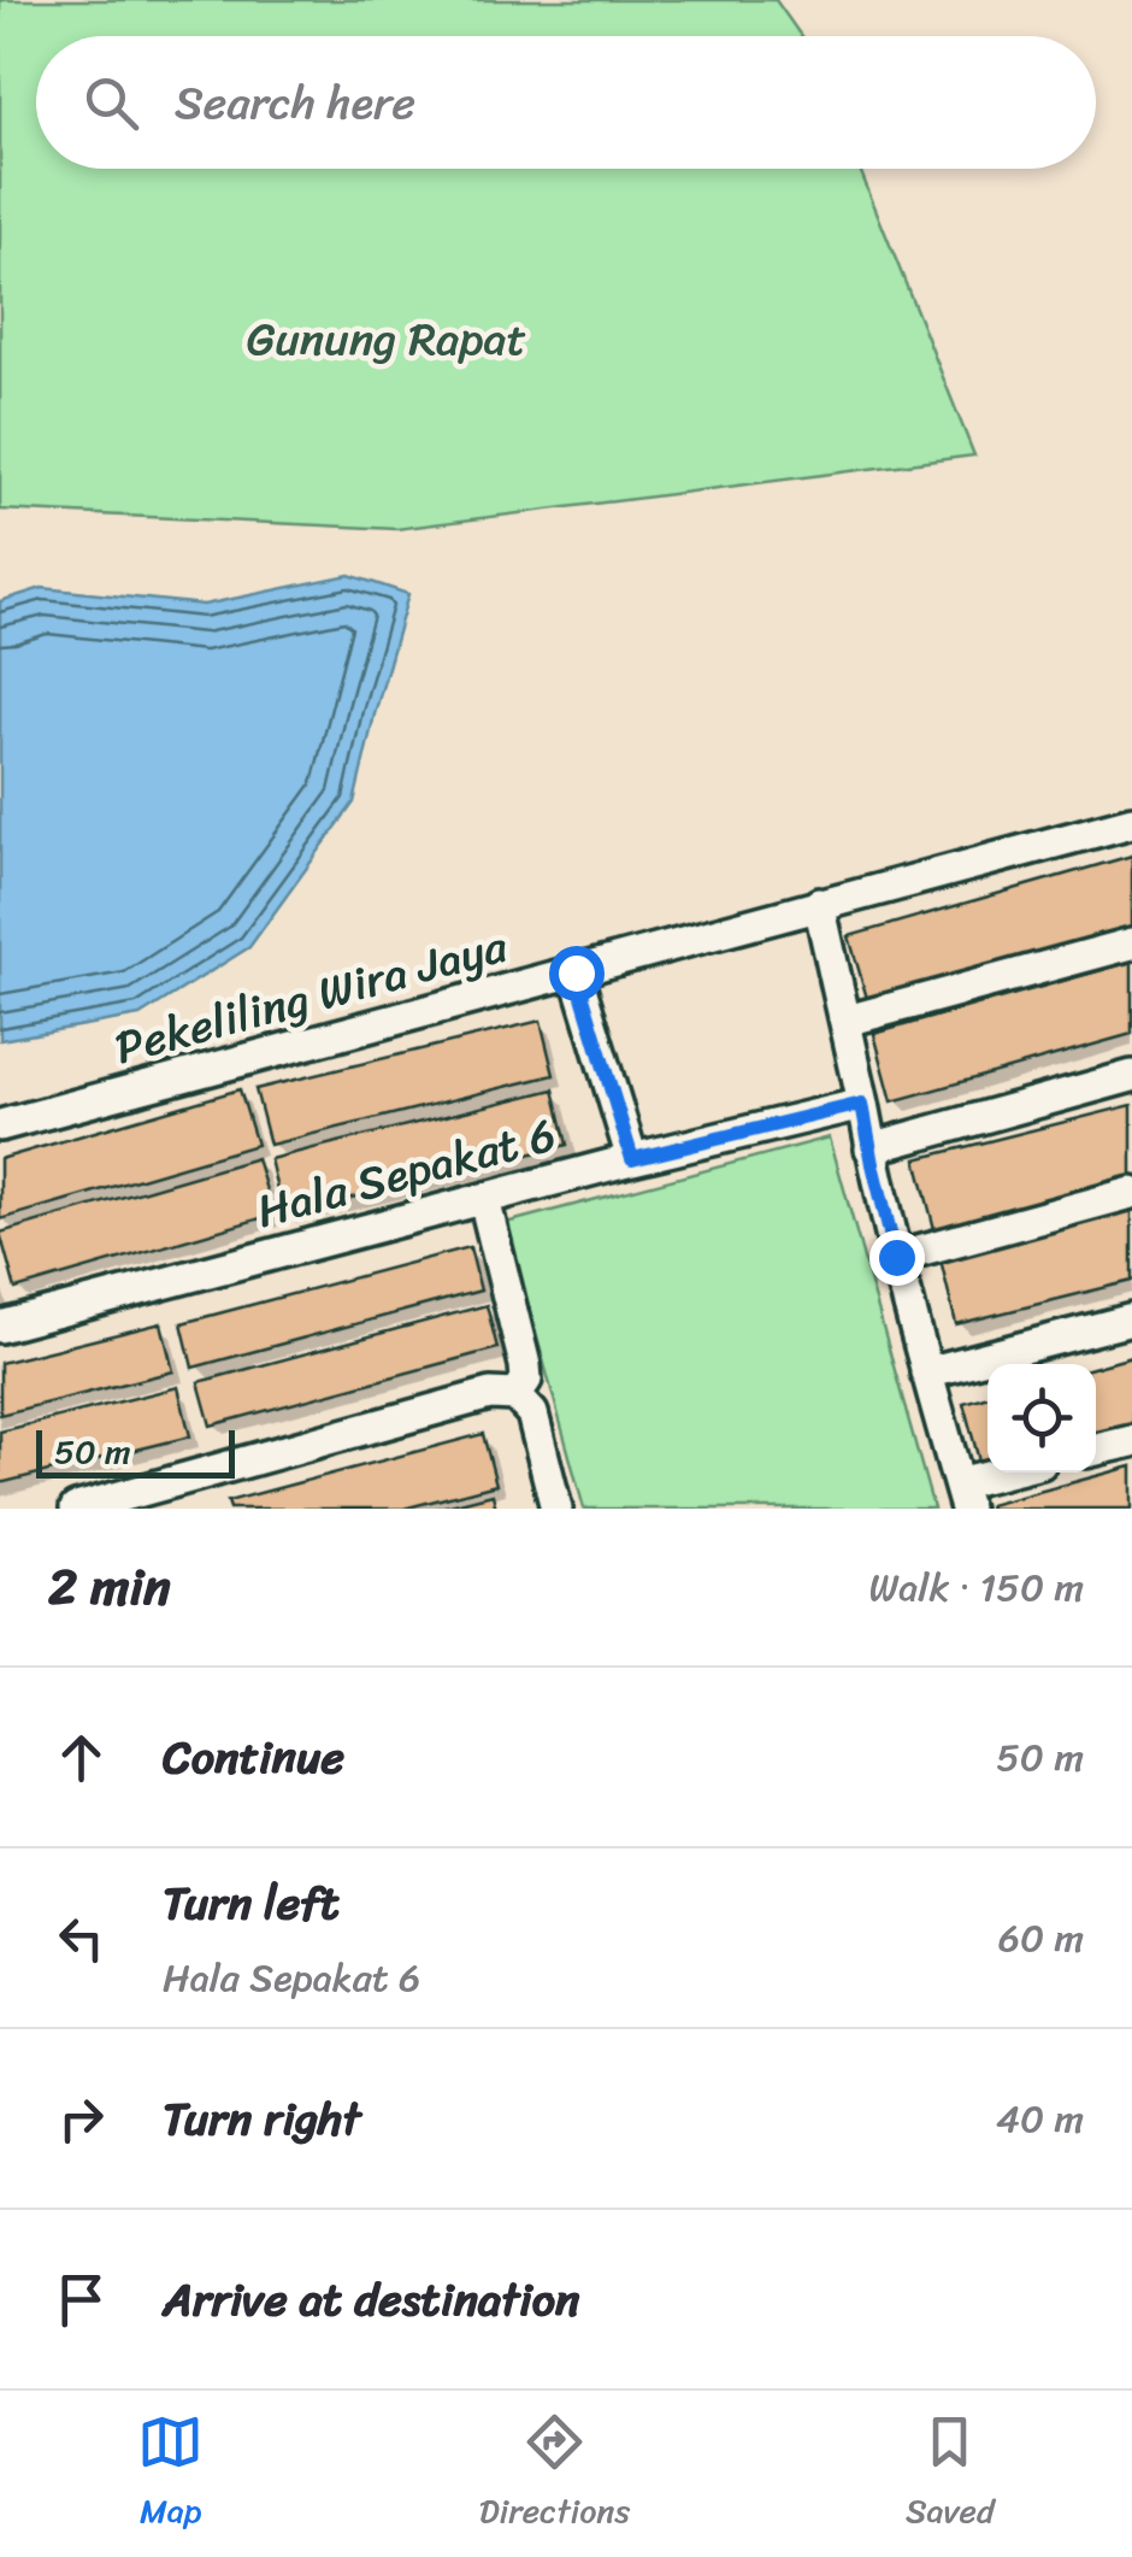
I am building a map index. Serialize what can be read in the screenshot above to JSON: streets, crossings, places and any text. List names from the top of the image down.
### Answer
{
  "streets": {
    "street": ["Pekeliling Wira Jaya", "Hala Sepakat 6"]
  },
  "parks": ["Gunung Rapat"],
  "scale_bar": "50 m",
  "page": {
    "search": "Search here",
    "scale": "50 m",
    "heading": ["2 min", "Walk · 150 m"],
    "list": [
      ["Continue", "50 m"],
      ["Turn left", "Hala Sepakat 6", "60 m"],
      ["Turn right", "40 m"],
      "Arrive at destination"
    ],
    "nav": ["Map", "Directions", "Saved"]
  }
}
